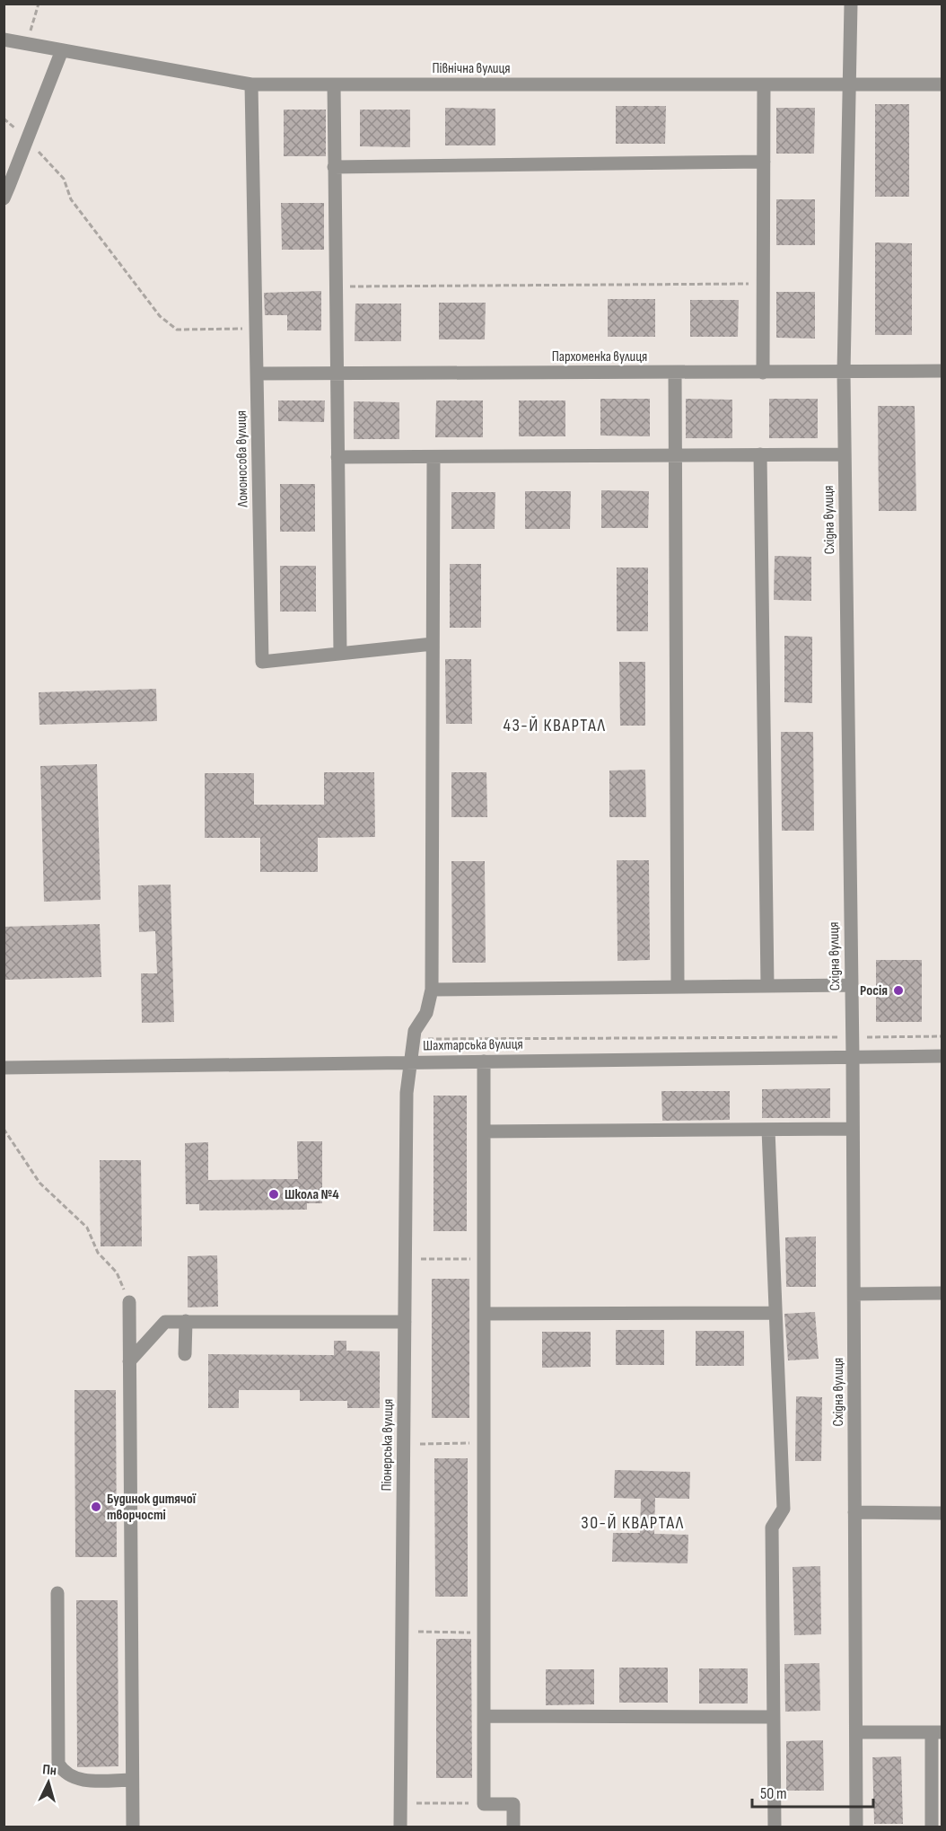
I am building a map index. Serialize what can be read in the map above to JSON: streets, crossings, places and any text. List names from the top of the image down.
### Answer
{
  "streets": {
    "street": [
      "Північна вулиця",
      "Пархоменка вулиця",
      "Ломоносова вулиця",
      "Східна вулиця",
      "Шахтарська вулиця",
      "Піонерська вулиця"
    ]
  },
  "crossings": [
    ["Північна вулиця", "Ломоносова вулиця"],
    ["Північна вулиця", "Східна вулиця"],
    ["Пархоменка вулиця", "Ломоносова вулиця"],
    ["Пархоменка вулиця", "Східна вулиця"],
    ["Ломоносова вулиця", "Піонерська вулиця"],
    ["Східна вулиця", "Шахтарська вулиця"],
    ["Шахтарська вулиця", "Піонерська вулиця"]
  ],
  "districts": ["43-Й КВАРТАЛ", "30-Й КВАРТАЛ"],
  "places": ["Росія", "Школа №4", "Будинок дитячої творчості"],
  "scale_bar": "50 m",
  "north": "top"
}
